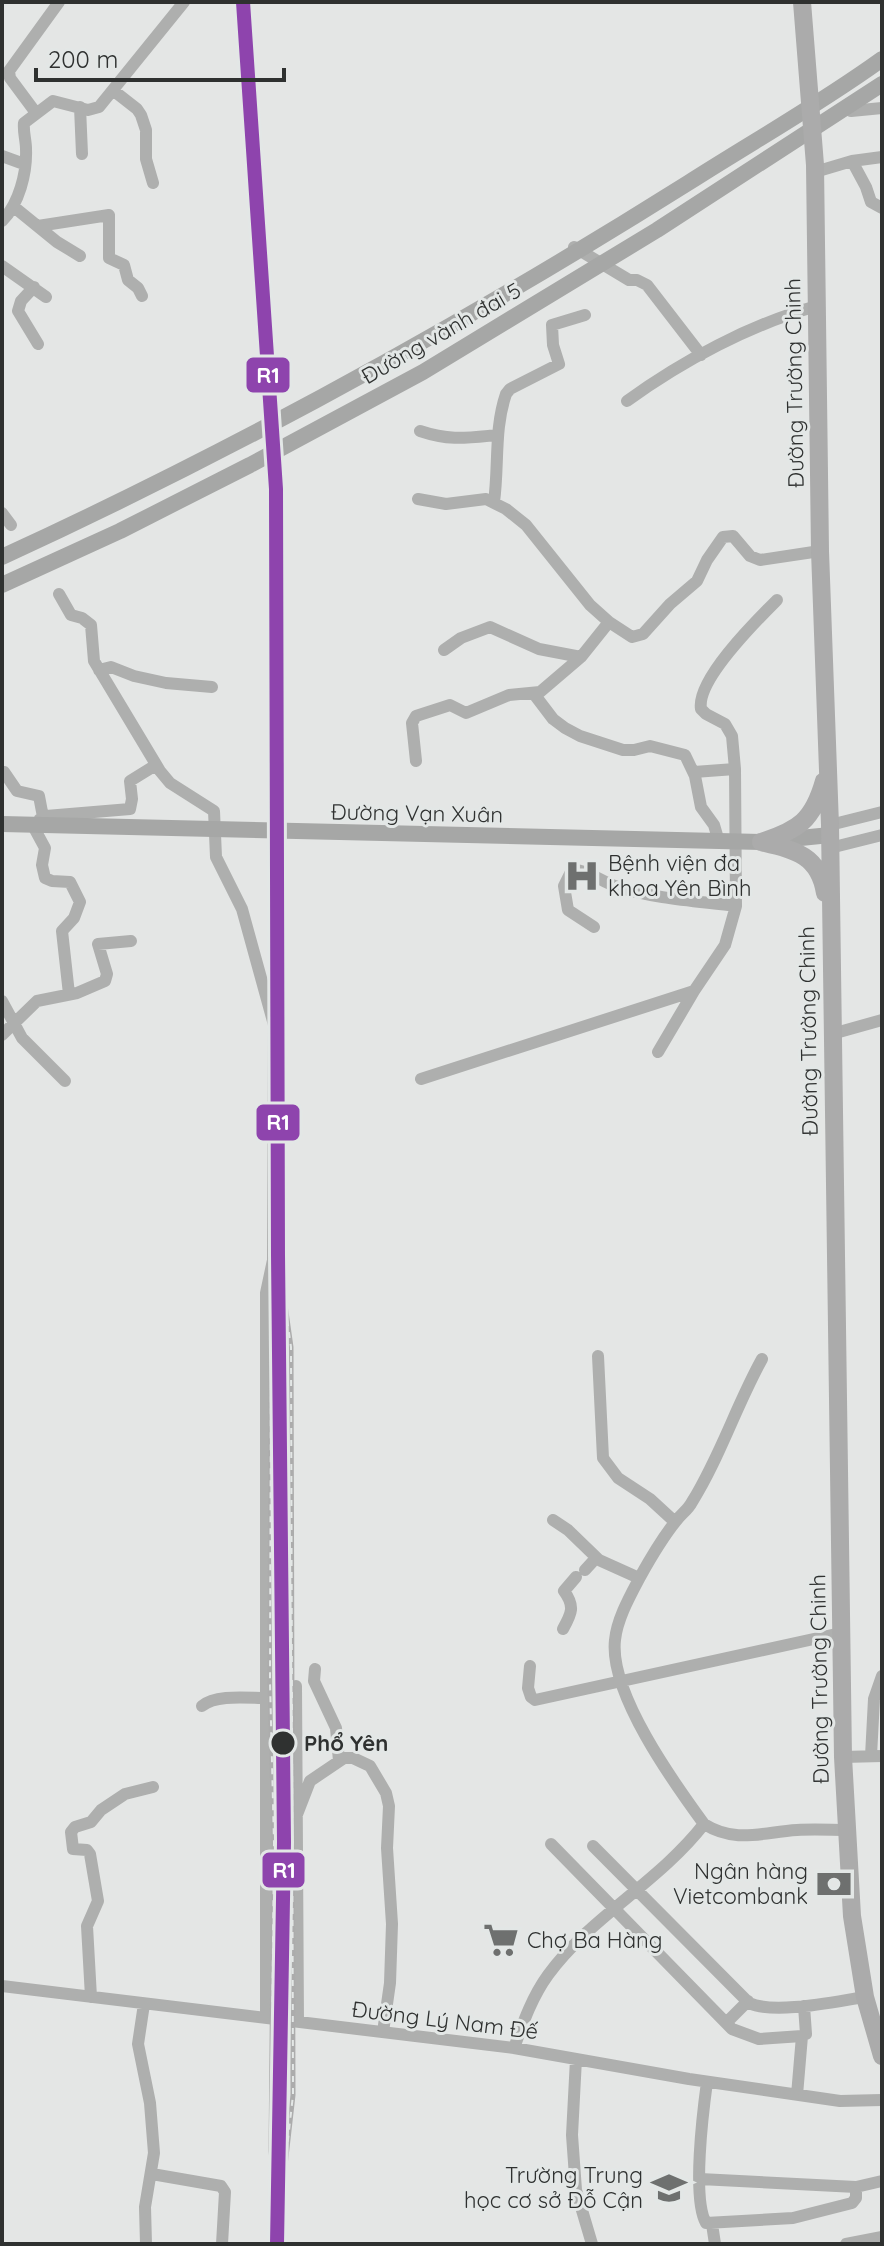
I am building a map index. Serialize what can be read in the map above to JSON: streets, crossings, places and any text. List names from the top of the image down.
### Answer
{
  "streets": {
    "highway": ["Đường Trường Chinh"],
    "main road": ["Đường vành đai 5", "Đường Vạn Xuân"],
    "street": ["Đường Lý Nam Đế"]
  },
  "crossings": [
    ["Đường Trường Chinh", "Đường Vạn Xuân"]
  ],
  "places": {
    "hospital": ["Bệnh viện đa khoa Yên Bình"],
    "other": ["Phổ Yên"],
    "bank": ["Ngân hàng Vietcombank"],
    "supermarket": ["Chợ Ba Hàng"],
    "school or university": ["Trường Trung học cơ sở Đỗ Cận"]
  },
  "lines": ["transit line R1"],
  "scale_bar": "200 m"
}
